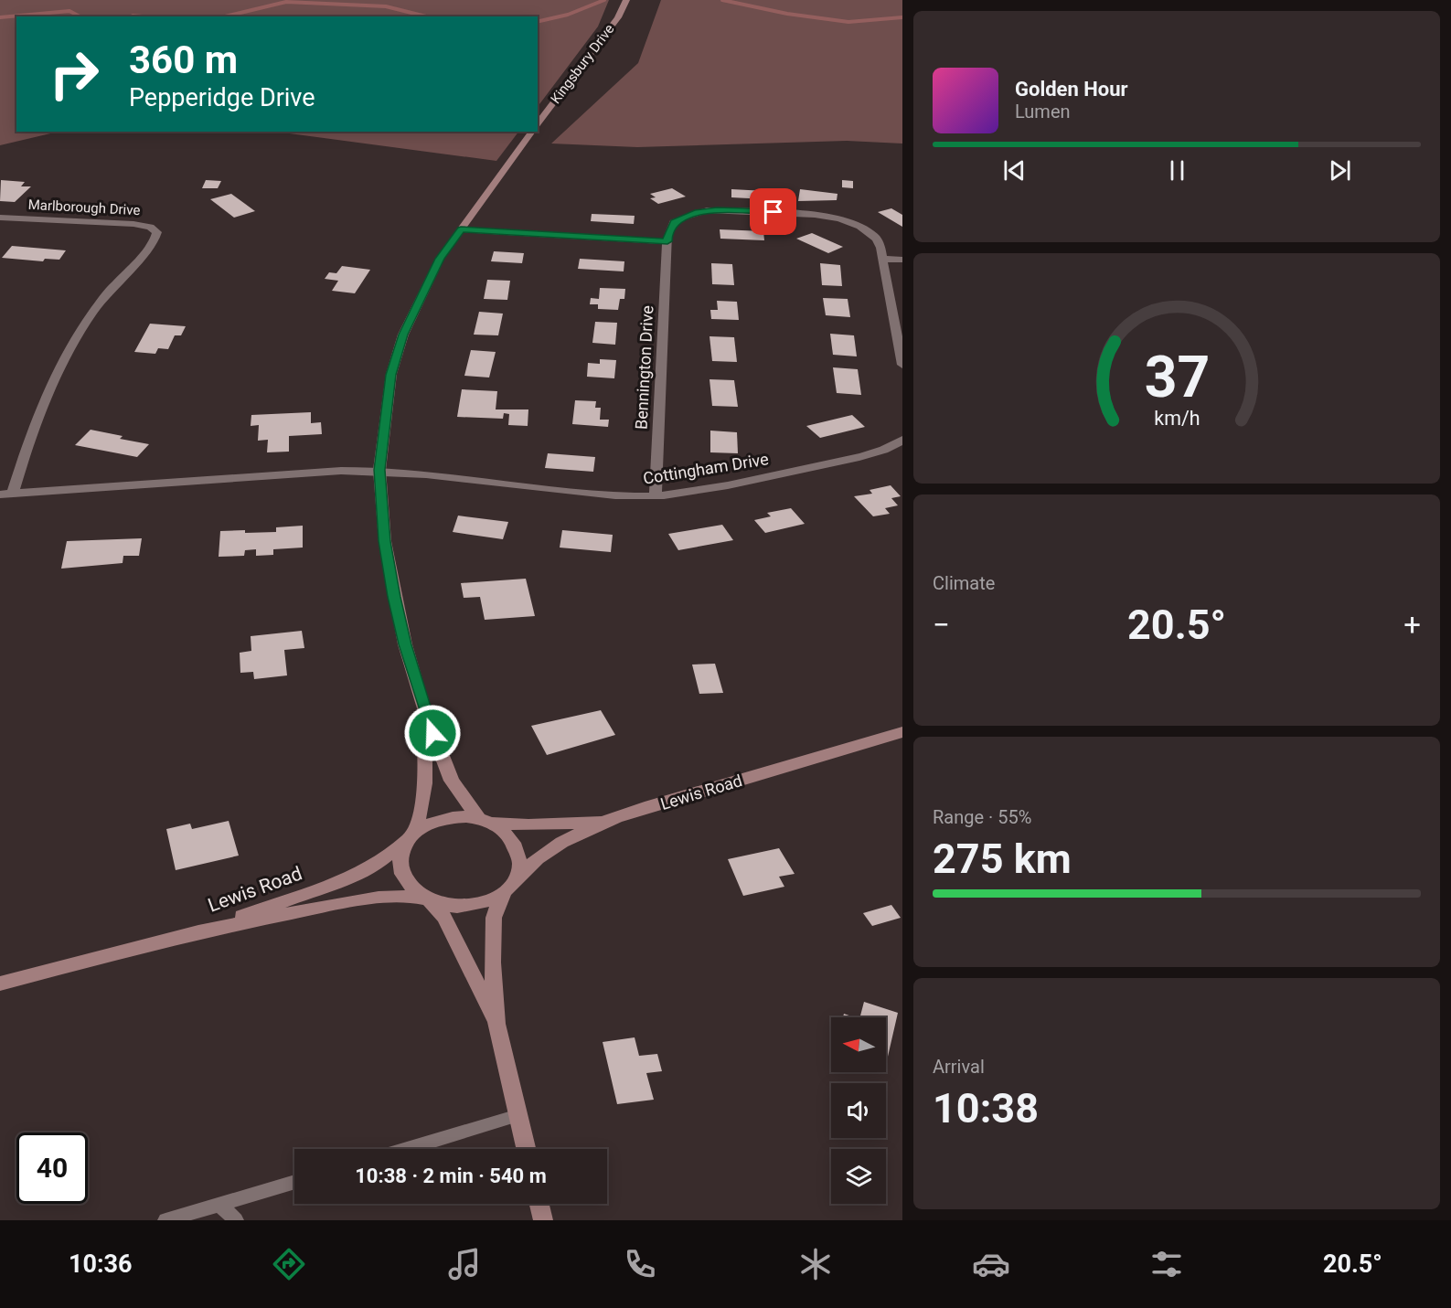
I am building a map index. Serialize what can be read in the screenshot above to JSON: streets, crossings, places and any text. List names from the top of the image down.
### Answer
{
  "streets": {
    "street": [
      "Kingsbury Drive",
      "Marlborough Drive",
      "Bennington Drive",
      "Cottingham Drive",
      "Lewis Road"
    ]
  },
  "crossings": [
    ["Marlborough Drive", "Cottingham Drive"],
    ["Bennington Drive", "Cottingham Drive"]
  ],
  "north": "left",
  "page": {
    "turn": ["360 m", "Pepperidge Drive"],
    "song": ["Golden Hour", "Lumen"],
    "tile": [
      "Climate",
      ["Range · 55%", "275 km"],
      ["Arrival", "10:38"]
    ],
    "heat": ["−", "20.5°", "+"],
    "limit": "40",
    "trip": "10:38 · 2 min · 540 m",
    "tabs": ["10:36", "20.5°"],
    "gauge": ["37", "km/h"]
  }
}
